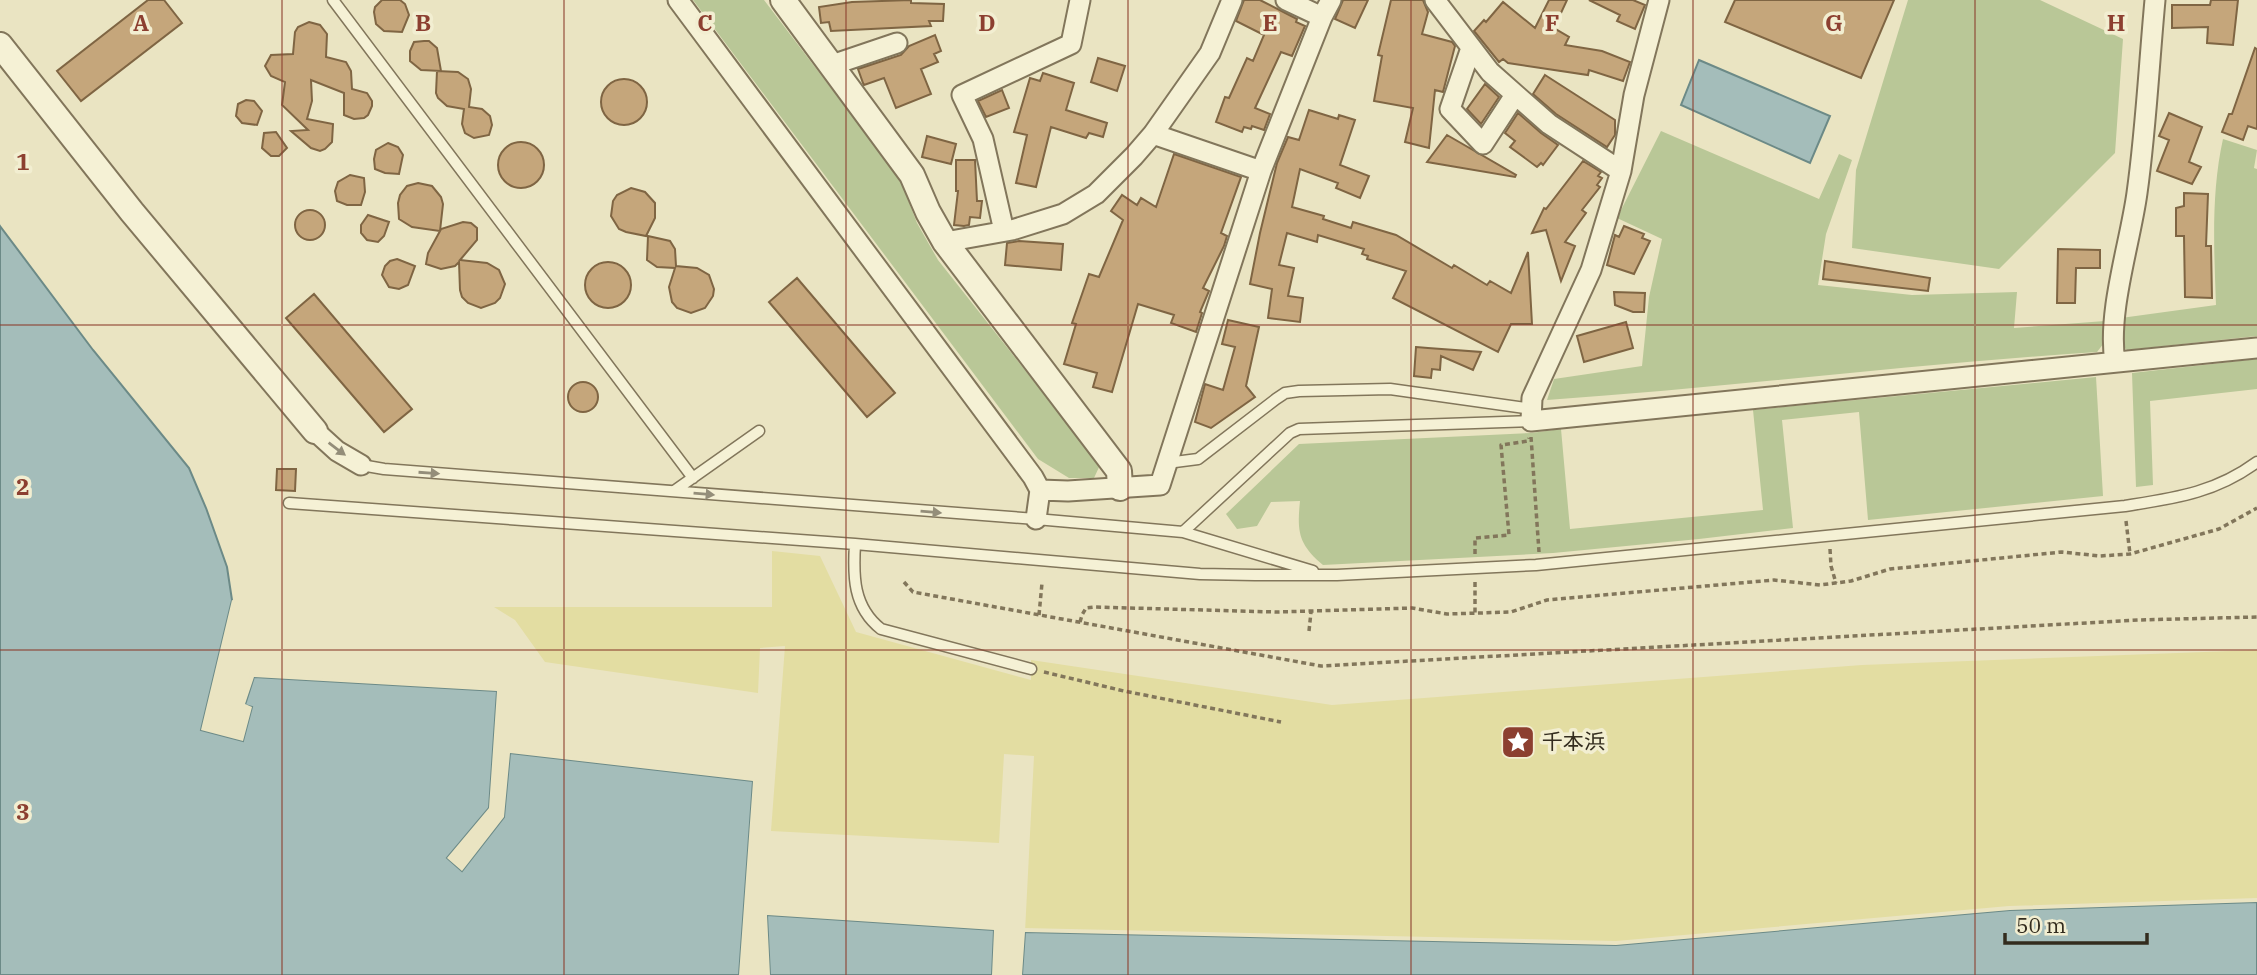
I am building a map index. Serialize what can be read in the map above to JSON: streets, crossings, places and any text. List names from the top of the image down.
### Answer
{
  "places": {
    "place": ["千本浜"]
  },
  "scale_bar": "50 m",
  "grid": {
    "columns": [
      "A",
      "B",
      "C",
      "D",
      "E",
      "F",
      "G",
      "H"
    ],
    "rows": ["1", "2", "3"]
  }
}
